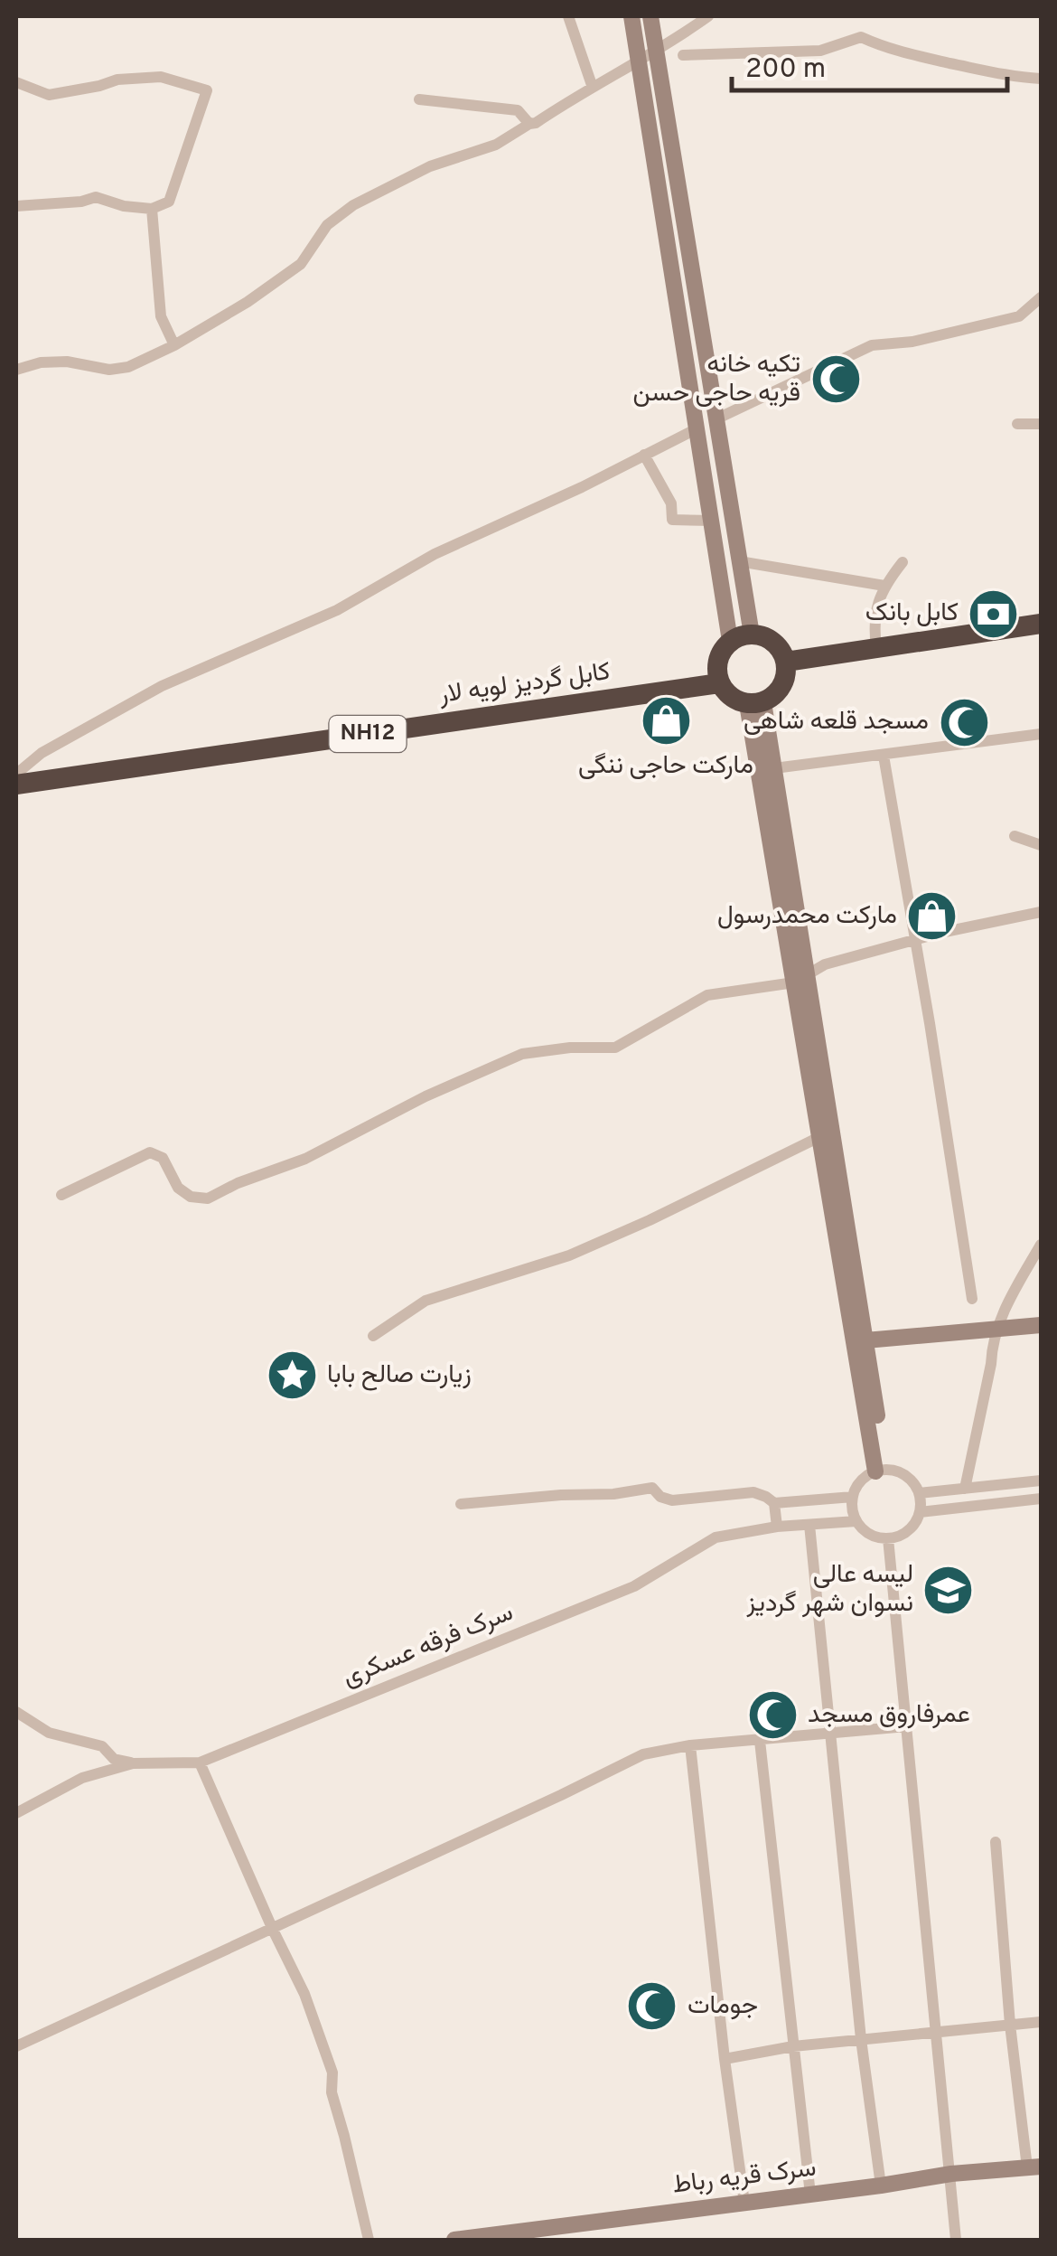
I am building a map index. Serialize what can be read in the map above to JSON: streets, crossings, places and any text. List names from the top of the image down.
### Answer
{
  "streets": {
    "highway": ["کابل گردیز لویه لار", "NH12"],
    "street": ["سرک فرقه عسکری", "سرک قریه رباط"]
  },
  "places": {
    "mosque": [
      "تکیه خانه قریه حاجی حسن",
      "مسجد قلعه شاهی",
      "عمرفاروق مسجد",
      "جومات"
    ],
    "bank": ["کابل بانک"],
    "shop": ["مارکت حاجی ننگی", "مارکت محمدرسول"],
    "place": ["زیارت صالح بابا"],
    "school or university": ["لیسه عالی نسوان شهر گردیز"]
  },
  "scale_bar": "200 m"
}
